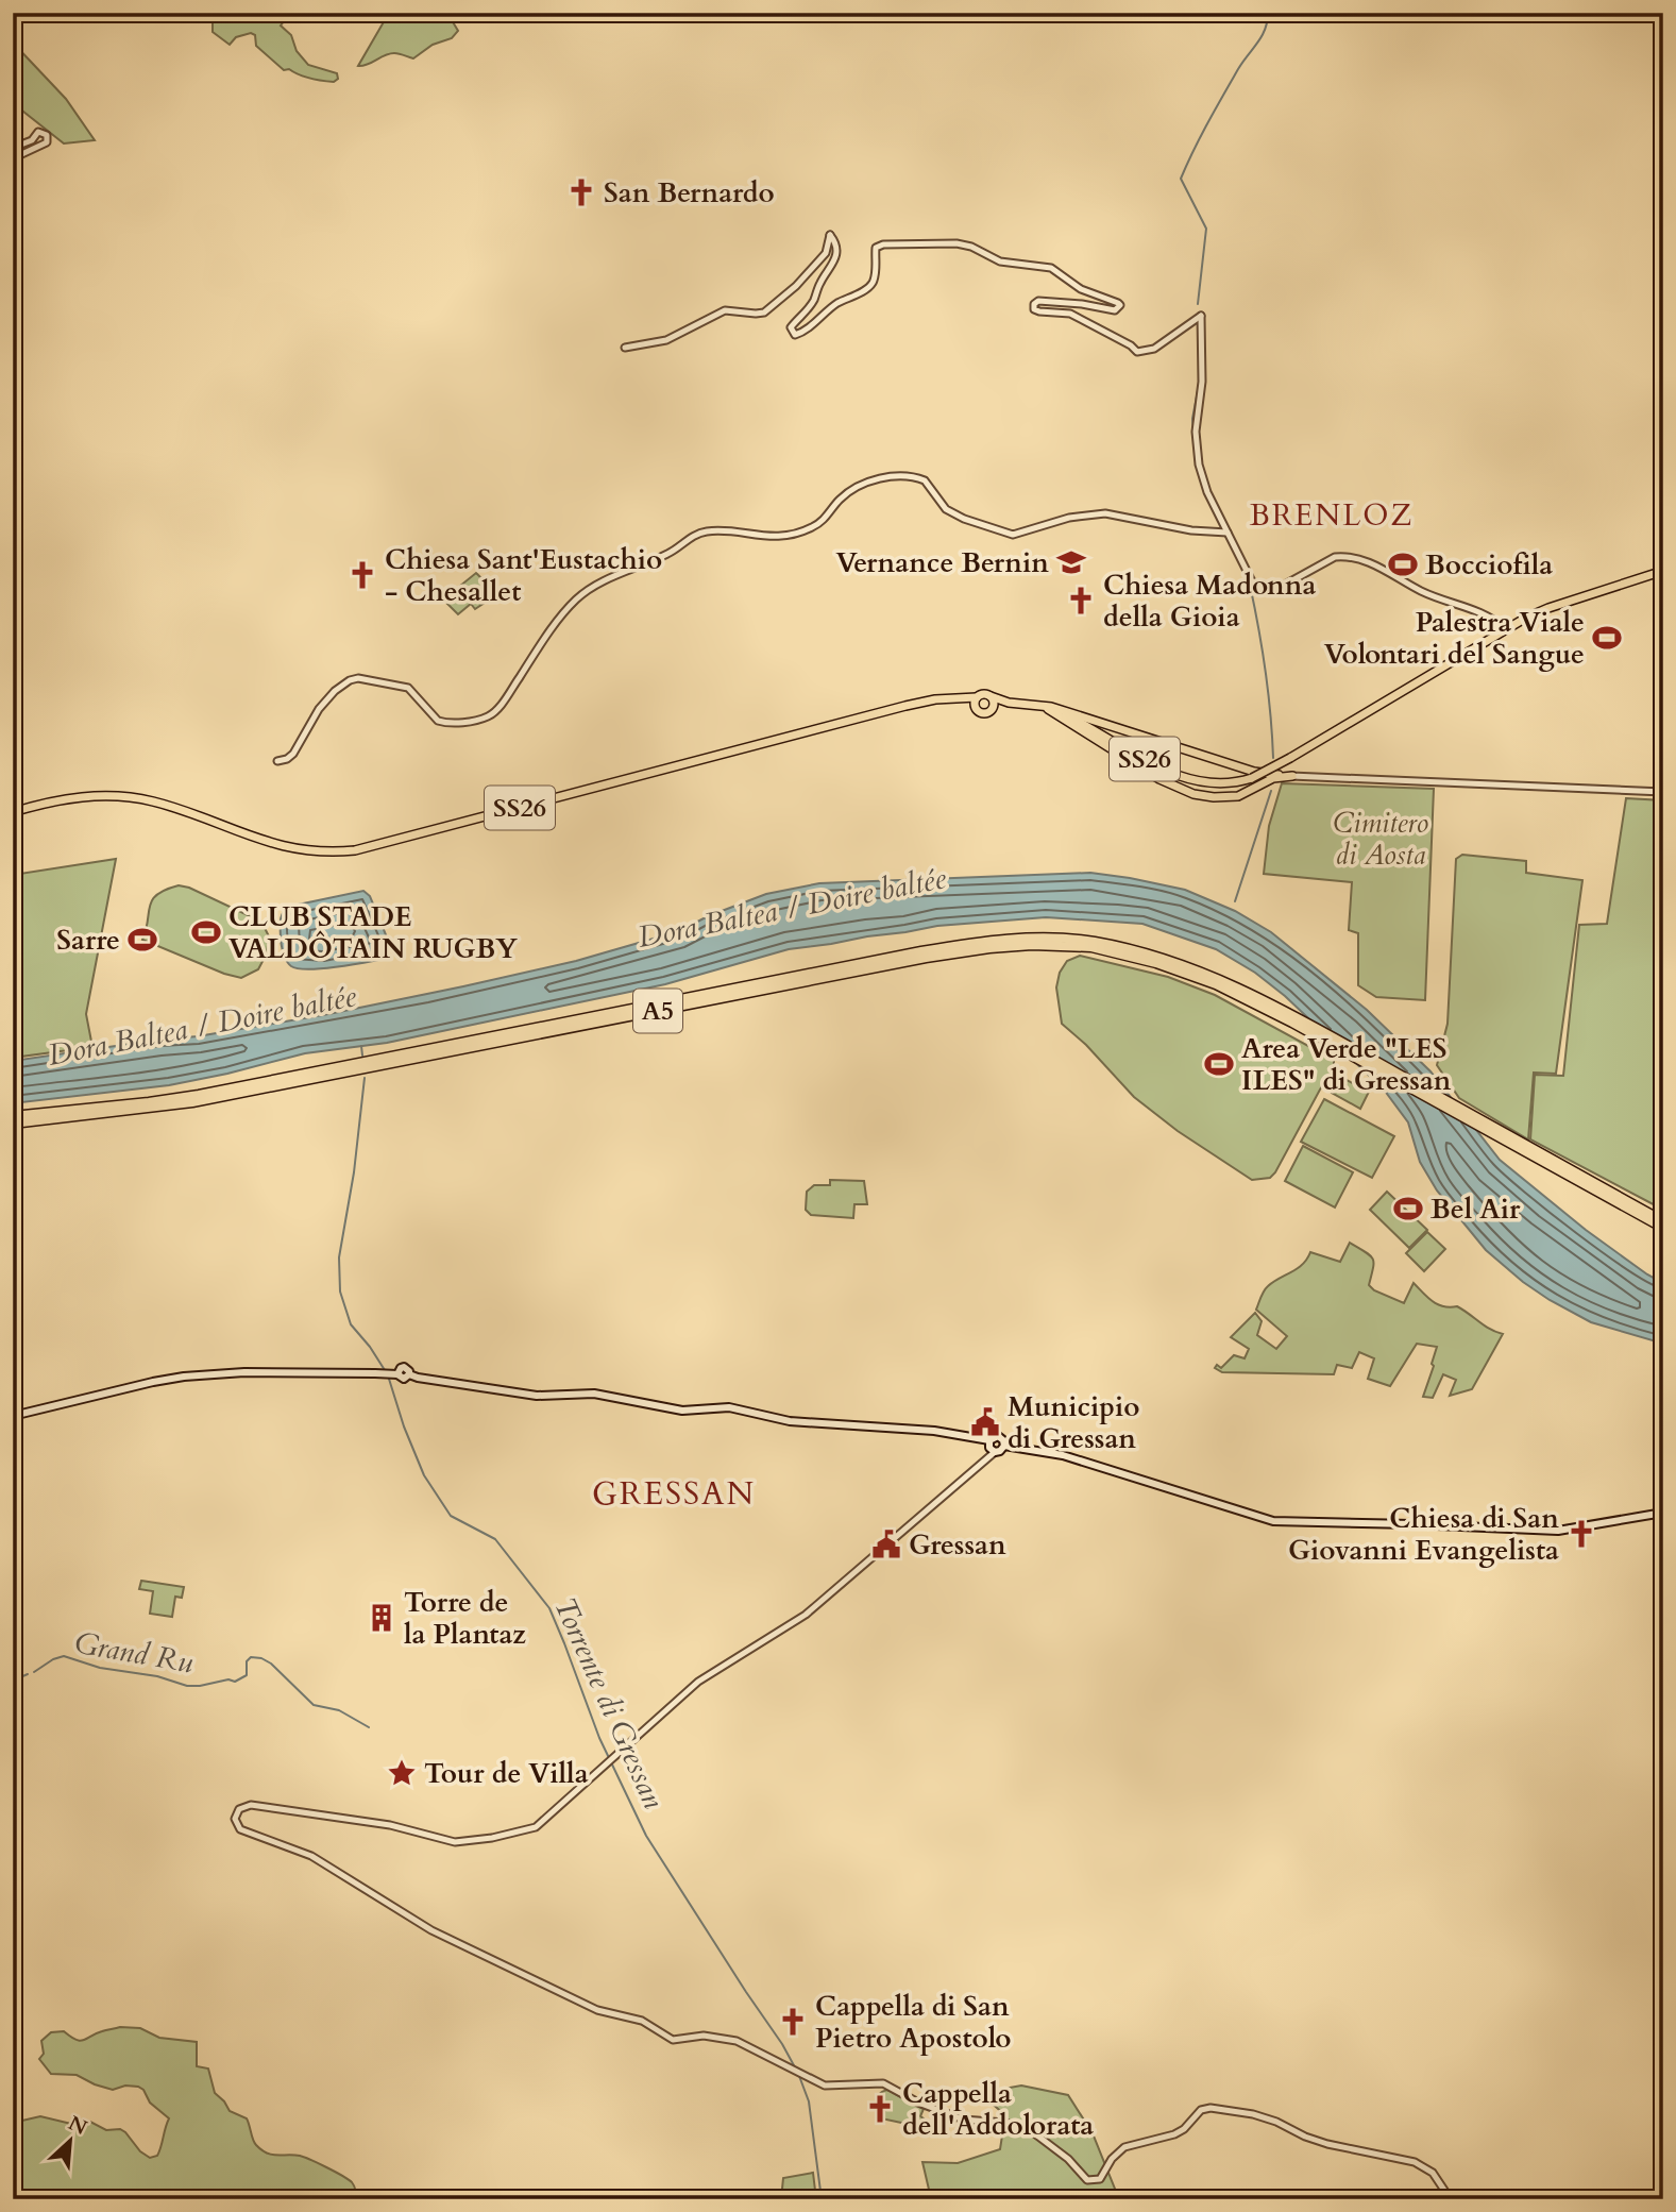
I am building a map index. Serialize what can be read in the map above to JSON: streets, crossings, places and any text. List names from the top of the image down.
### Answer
{
  "streets": {
    "highway": ["A5"],
    "main road": ["SS26"]
  },
  "districts": ["BRENLOZ", "GRESSAN"],
  "water": ["Dora Baltea / Doire baltée", "Grand Ru", "Torrente di Gressan"],
  "parks": ["Cimitero di Aosta"],
  "places": {
    "church": [
      "San Bernardo",
      "Chiesa Sant'Eustachio - Chesallet",
      "Chiesa Madonna della Gioia",
      "Chiesa di San Giovanni Evangelista",
      "Cappella di San Pietro Apostolo",
      "Cappella dell'Addolorata"
    ],
    "school or university": ["Vernance Bernin"],
    "sports": [
      "Bocciofila",
      "Palestra Viale Volontari del Sangue",
      "CLUB STADE VALDÔTAIN RUGBY",
      "Sarre",
      "Area Verde \"LES ILES\" di Gressan",
      "Bel Air"
    ],
    "public building": ["Municipio di Gressan", "Gressan"],
    "building": ["Torre de la Plantaz"],
    "place": ["Tour de Villa"]
  },
  "north": "top right"
}
